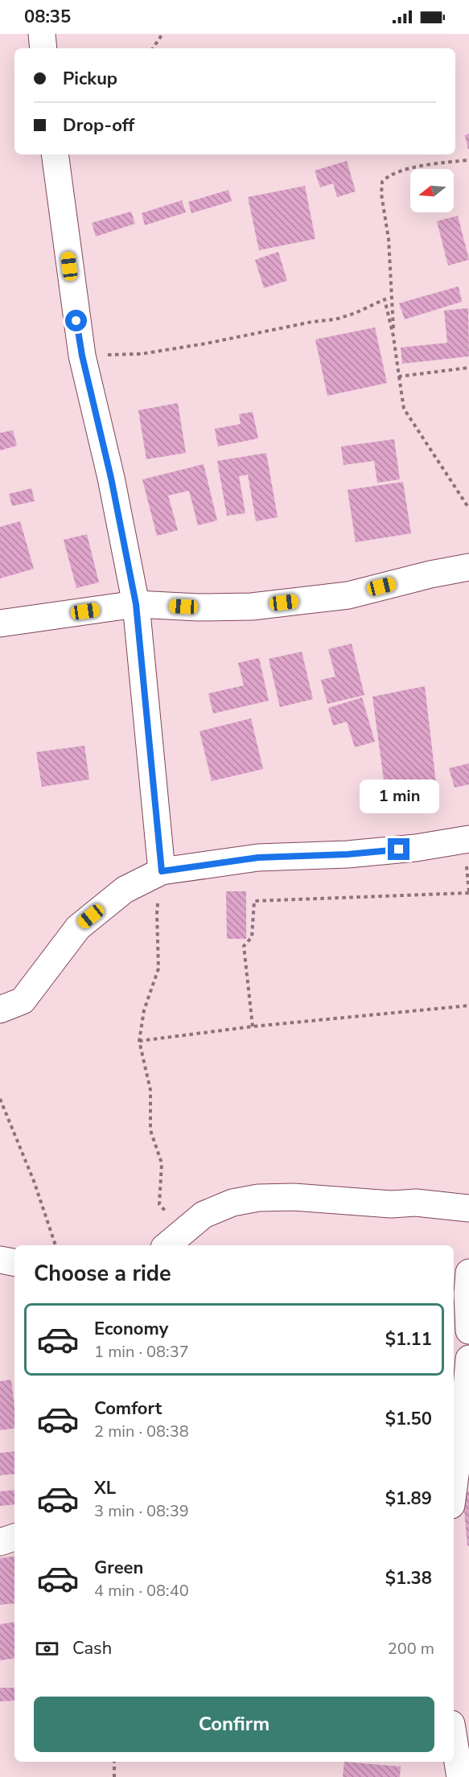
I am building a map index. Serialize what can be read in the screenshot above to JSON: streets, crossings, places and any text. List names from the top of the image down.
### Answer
{
  "north": "left",
  "page": {
    "status": "08:35",
    "banner": ["Pickup", "Drop-off"],
    "bubble": "1 min",
    "heading": "Choose a ride",
    "list": [
      {
        "name": "Economy",
        "note": "1 min · 08:37",
        "value": "$1.11"
      },
      {
        "name": "Comfort",
        "note": "2 min · 08:38",
        "value": "$1.50"
      },
      {
        "name": "XL",
        "note": "3 min · 08:39",
        "value": "$1.89"
      },
      {
        "name": "Green",
        "note": "4 min · 08:40",
        "value": "$1.38"
      }
    ],
    "pay": ["Cash", "200 m"],
    "buttons": "Confirm"
  }
}
